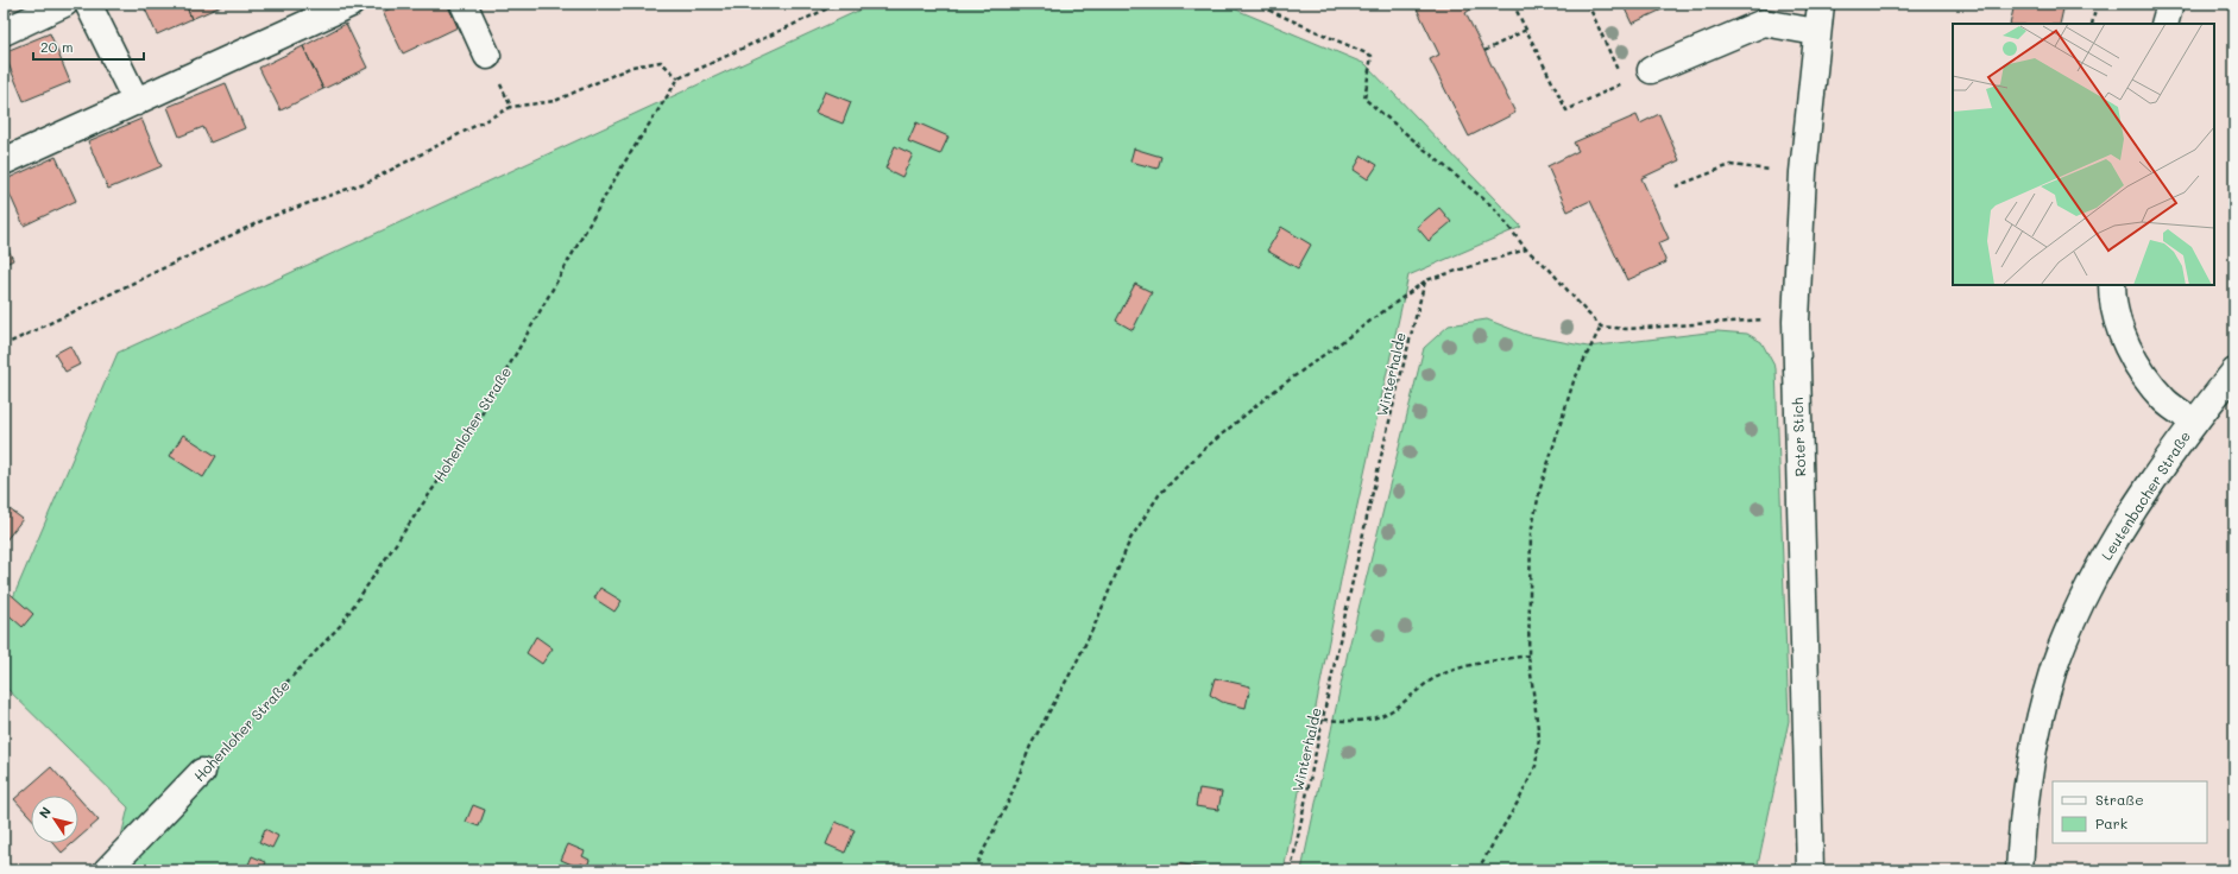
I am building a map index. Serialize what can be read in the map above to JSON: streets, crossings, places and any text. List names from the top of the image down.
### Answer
{
  "streets": {
    "street": ["Hohenloher Straße", "Roter Stich", "Leutenbacher Straße"],
    "path": ["Winterhalde"]
  },
  "legend": ["Straße", "Park"],
  "scale_bar": "20 m",
  "north": "top left"
}
